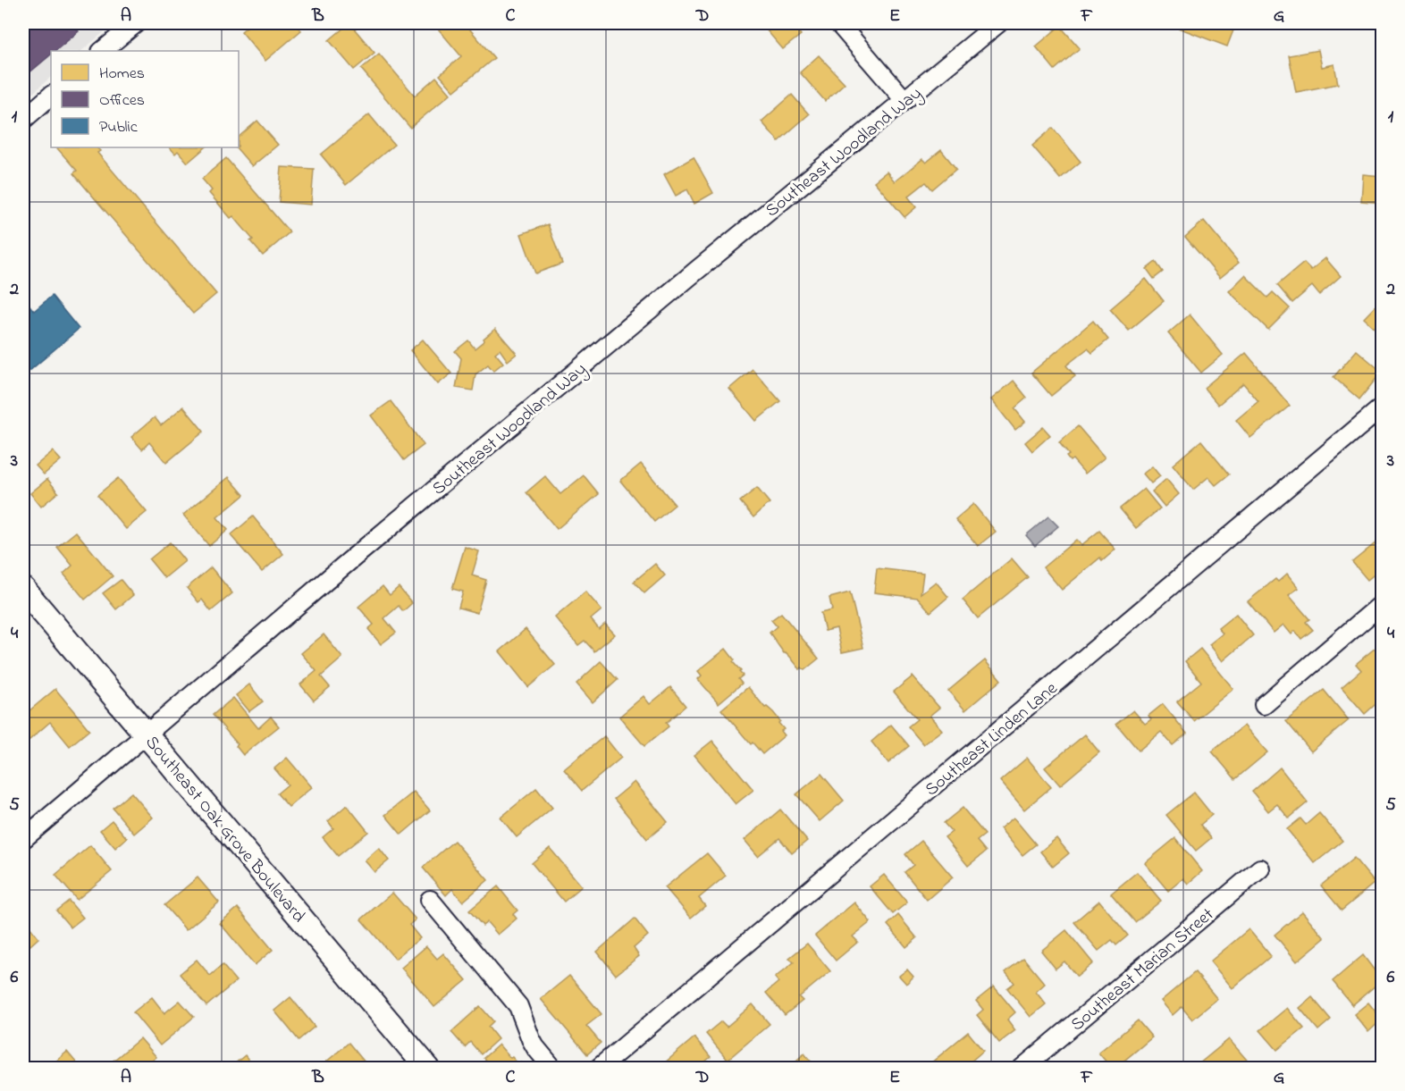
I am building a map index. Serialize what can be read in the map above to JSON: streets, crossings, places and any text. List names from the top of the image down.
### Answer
{
  "streets": {
    "street": [
      "Southeast Woodland Way",
      "Southeast Linden Lane",
      "Southeast Oak Grove Boulevard",
      "Southeast Marian Street"
    ]
  },
  "crossings": [
    ["Southeast Woodland Way", "Southeast Oak Grove Boulevard"]
  ],
  "legend": ["Homes", "Offices", "Public"],
  "grid": {
    "columns": [
      "A",
      "B",
      "C",
      "D",
      "E",
      "F",
      "G"
    ],
    "rows": [
      "1",
      "2",
      "3",
      "4",
      "5",
      "6"
    ]
  }
}
